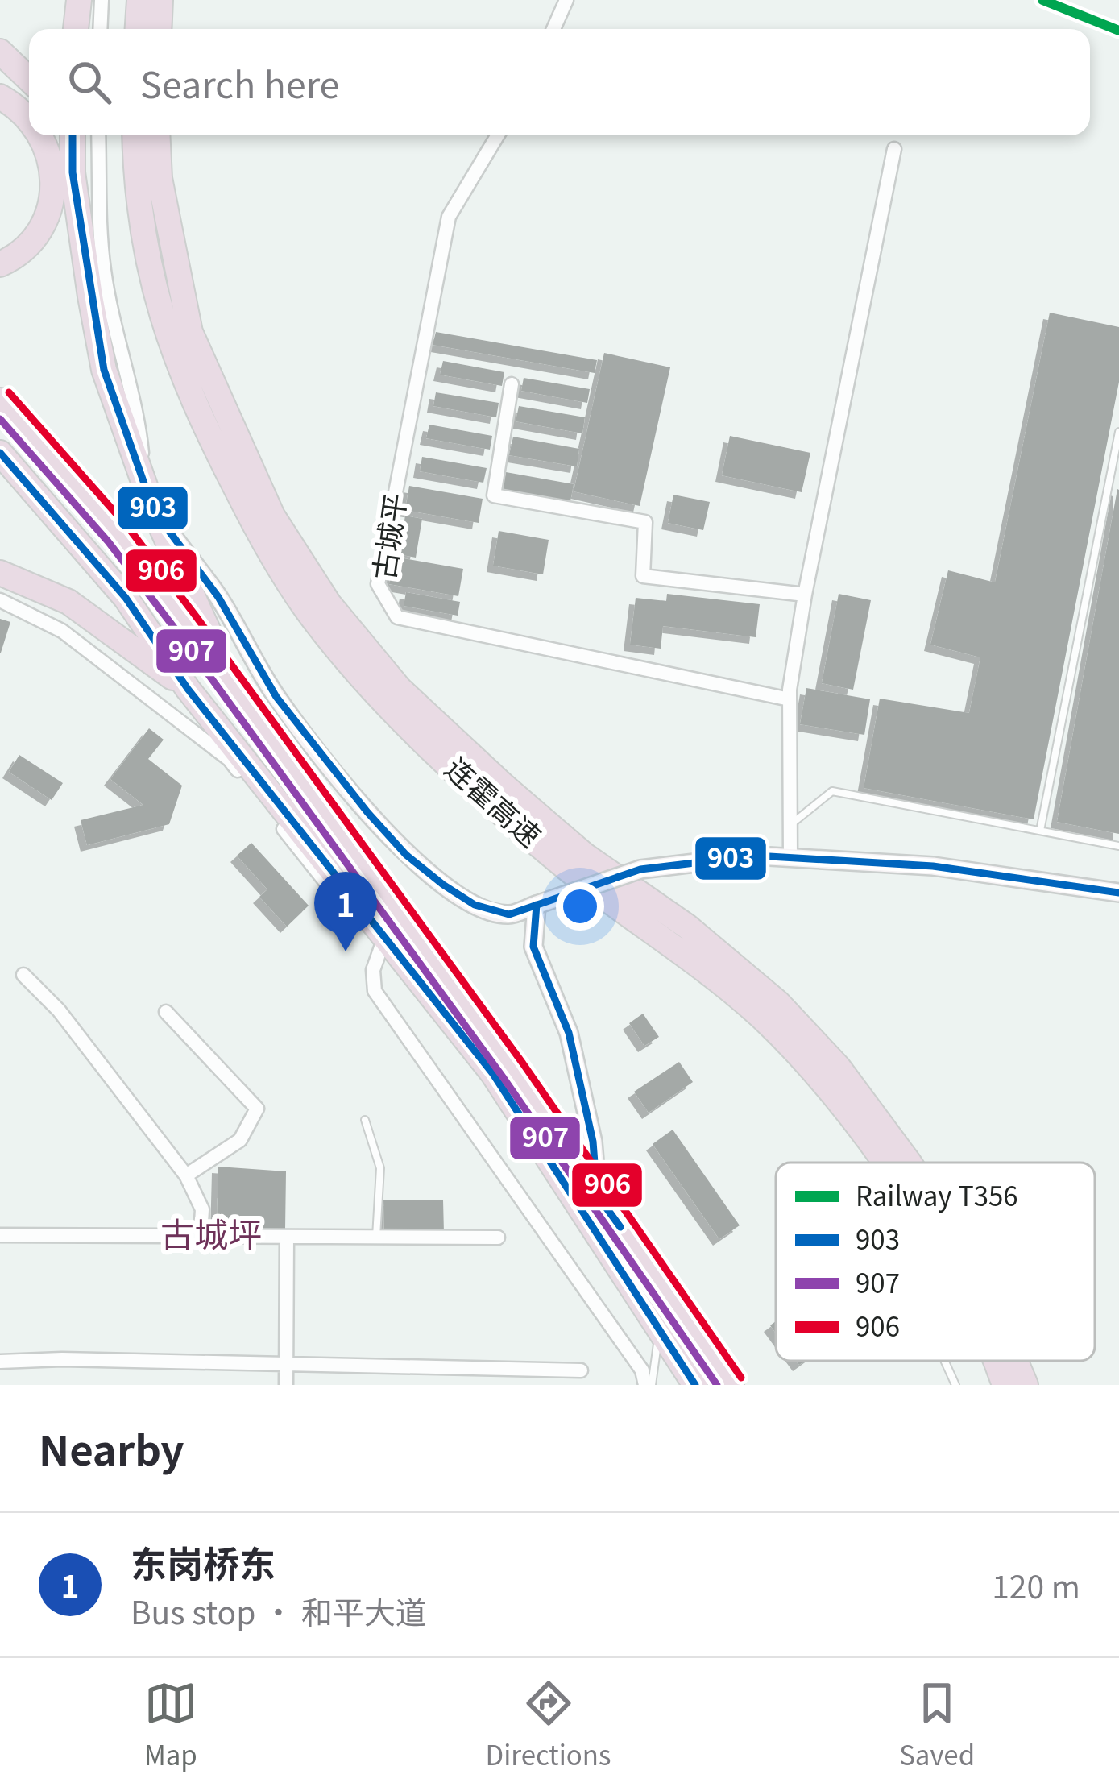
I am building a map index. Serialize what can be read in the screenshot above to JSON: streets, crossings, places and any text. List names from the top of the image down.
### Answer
{
  "streets": {
    "highway": ["连霍高速"],
    "street": ["古城平"]
  },
  "districts": ["古城坪"],
  "lines": [
    "rail line T356",
    "transit line 903",
    "transit line 906",
    "transit line 907"
  ],
  "legend": [
    "Railway T356",
    "903",
    "907",
    "906"
  ],
  "page": {
    "search": "Search here",
    "pins": "1",
    "heading": "Nearby",
    "list": [
      {
        "mark": "1",
        "name": "东岗桥东",
        "note": "Bus stop · 和平大道",
        "value": "120 m"
      }
    ],
    "nav": ["Map", "Directions", "Saved"]
  }
}
